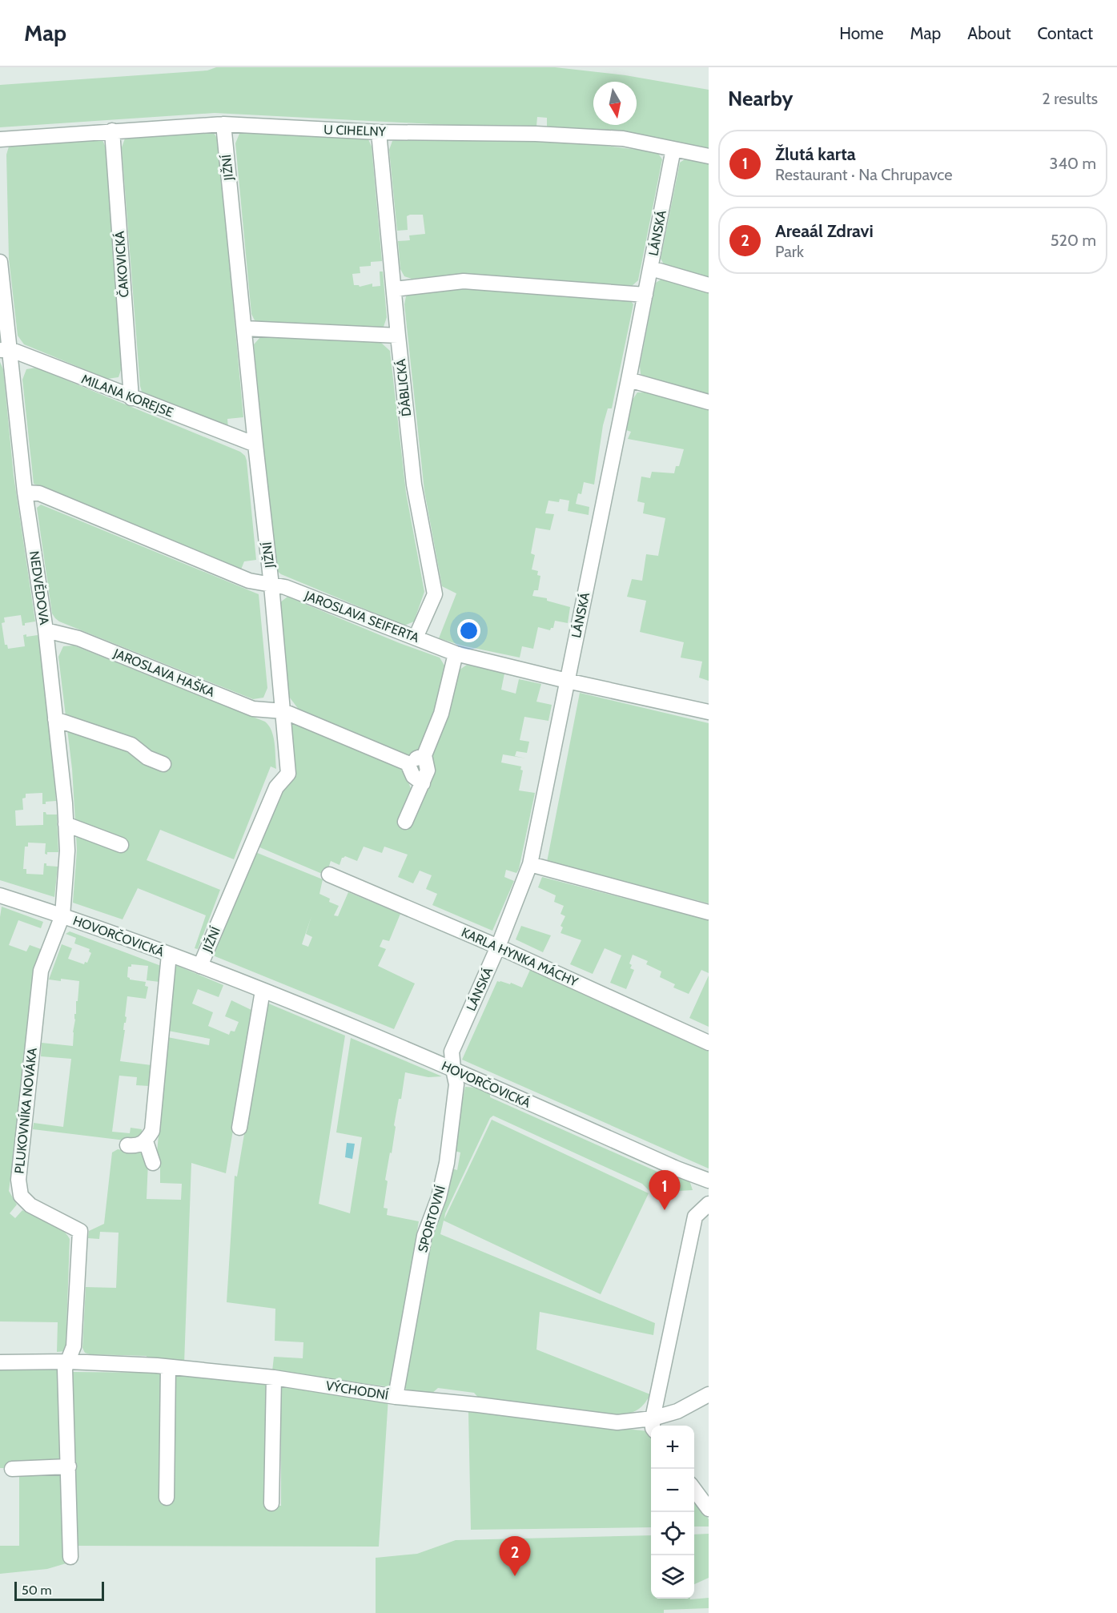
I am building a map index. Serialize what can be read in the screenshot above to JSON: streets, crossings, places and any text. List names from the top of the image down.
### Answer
{
  "streets": {
    "street": [
      "U CIHELNY",
      "JIŽNÍ",
      "LÁNSKÁ",
      "ČAKOVICKÁ",
      "ĎÁBLICKÁ",
      "MILANA KOREJSE",
      "NEDVĚDOVA",
      "JAROSLAVA SEIFERTA",
      "JAROSLAVA HAŠKA",
      "HOVORČOVICKÁ",
      "KARLA HYNKA MÁCHY",
      "PLUKOVNÍKA NOVÁKA",
      "SPORTOVNÍ",
      "VÝCHODNÍ"
    ]
  },
  "crossings": [
    ["U CIHELNY", "JIŽNÍ"],
    ["U CIHELNY", "LÁNSKÁ"],
    ["U CIHELNY", "ČAKOVICKÁ"],
    ["U CIHELNY", "ĎÁBLICKÁ"],
    ["JIŽNÍ", "MILANA KOREJSE"],
    ["JIŽNÍ", "JAROSLAVA SEIFERTA"],
    ["JIŽNÍ", "JAROSLAVA HAŠKA"],
    ["JIŽNÍ", "HOVORČOVICKÁ"],
    ["LÁNSKÁ", "JAROSLAVA SEIFERTA"],
    ["LÁNSKÁ", "HOVORČOVICKÁ"],
    ["LÁNSKÁ", "KARLA HYNKA MÁCHY"],
    ["LÁNSKÁ", "SPORTOVNÍ"],
    ["ČAKOVICKÁ", "MILANA KOREJSE"],
    ["ĎÁBLICKÁ", "JAROSLAVA SEIFERTA"],
    ["MILANA KOREJSE", "NEDVĚDOVA"],
    ["NEDVĚDOVA", "JAROSLAVA SEIFERTA"],
    ["NEDVĚDOVA", "JAROSLAVA HAŠKA"],
    ["NEDVĚDOVA", "HOVORČOVICKÁ"],
    ["NEDVĚDOVA", "PLUKOVNÍKA NOVÁKA"],
    ["HOVORČOVICKÁ", "PLUKOVNÍKA NOVÁKA"],
    ["HOVORČOVICKÁ", "SPORTOVNÍ"],
    ["PLUKOVNÍKA NOVÁKA", "VÝCHODNÍ"],
    ["SPORTOVNÍ", "VÝCHODNÍ"]
  ],
  "scale_bar": "50 m",
  "north": "bottom",
  "page": {
    "header": "Map",
    "nav": [
      "Home",
      "Map",
      "About",
      "Contact"
    ],
    "heading": ["Nearby", "2 results"],
    "list": [
      {
        "mark": "1",
        "name": "Žlutá karta",
        "note": "Restaurant · Na Chrupavce",
        "value": "340 m"
      },
      {
        "mark": "2",
        "name": "Areaál Zdravi",
        "note": "Park",
        "value": "520 m"
      }
    ],
    "pins": ["1", "2"],
    "map_buttons": ["+", "−"],
    "scale": "50 m"
  }
}
